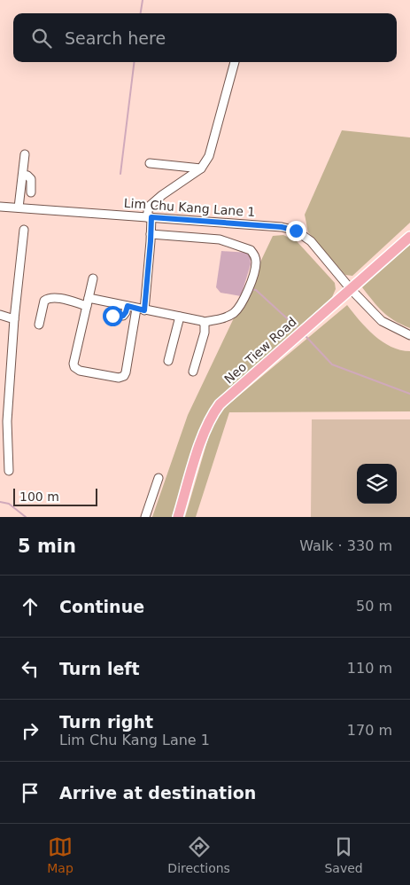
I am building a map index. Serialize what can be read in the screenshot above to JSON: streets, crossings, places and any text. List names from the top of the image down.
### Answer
{
  "streets": {
    "main road": ["Neo Tiew Road"],
    "street": ["Lim Chu Kang Lane 1"]
  },
  "crossings": [
    ["Lim Chu Kang Lane 1", "Neo Tiew Road"]
  ],
  "scale_bar": "100 m",
  "page": {
    "search": "Search here",
    "scale": "100 m",
    "heading": ["5 min", "Walk · 330 m"],
    "list": [
      ["Continue", "50 m"],
      ["Turn left", "110 m"],
      ["Turn right", "Lim Chu Kang Lane 1", "170 m"],
      "Arrive at destination"
    ],
    "nav": ["Map", "Directions", "Saved"]
  }
}
